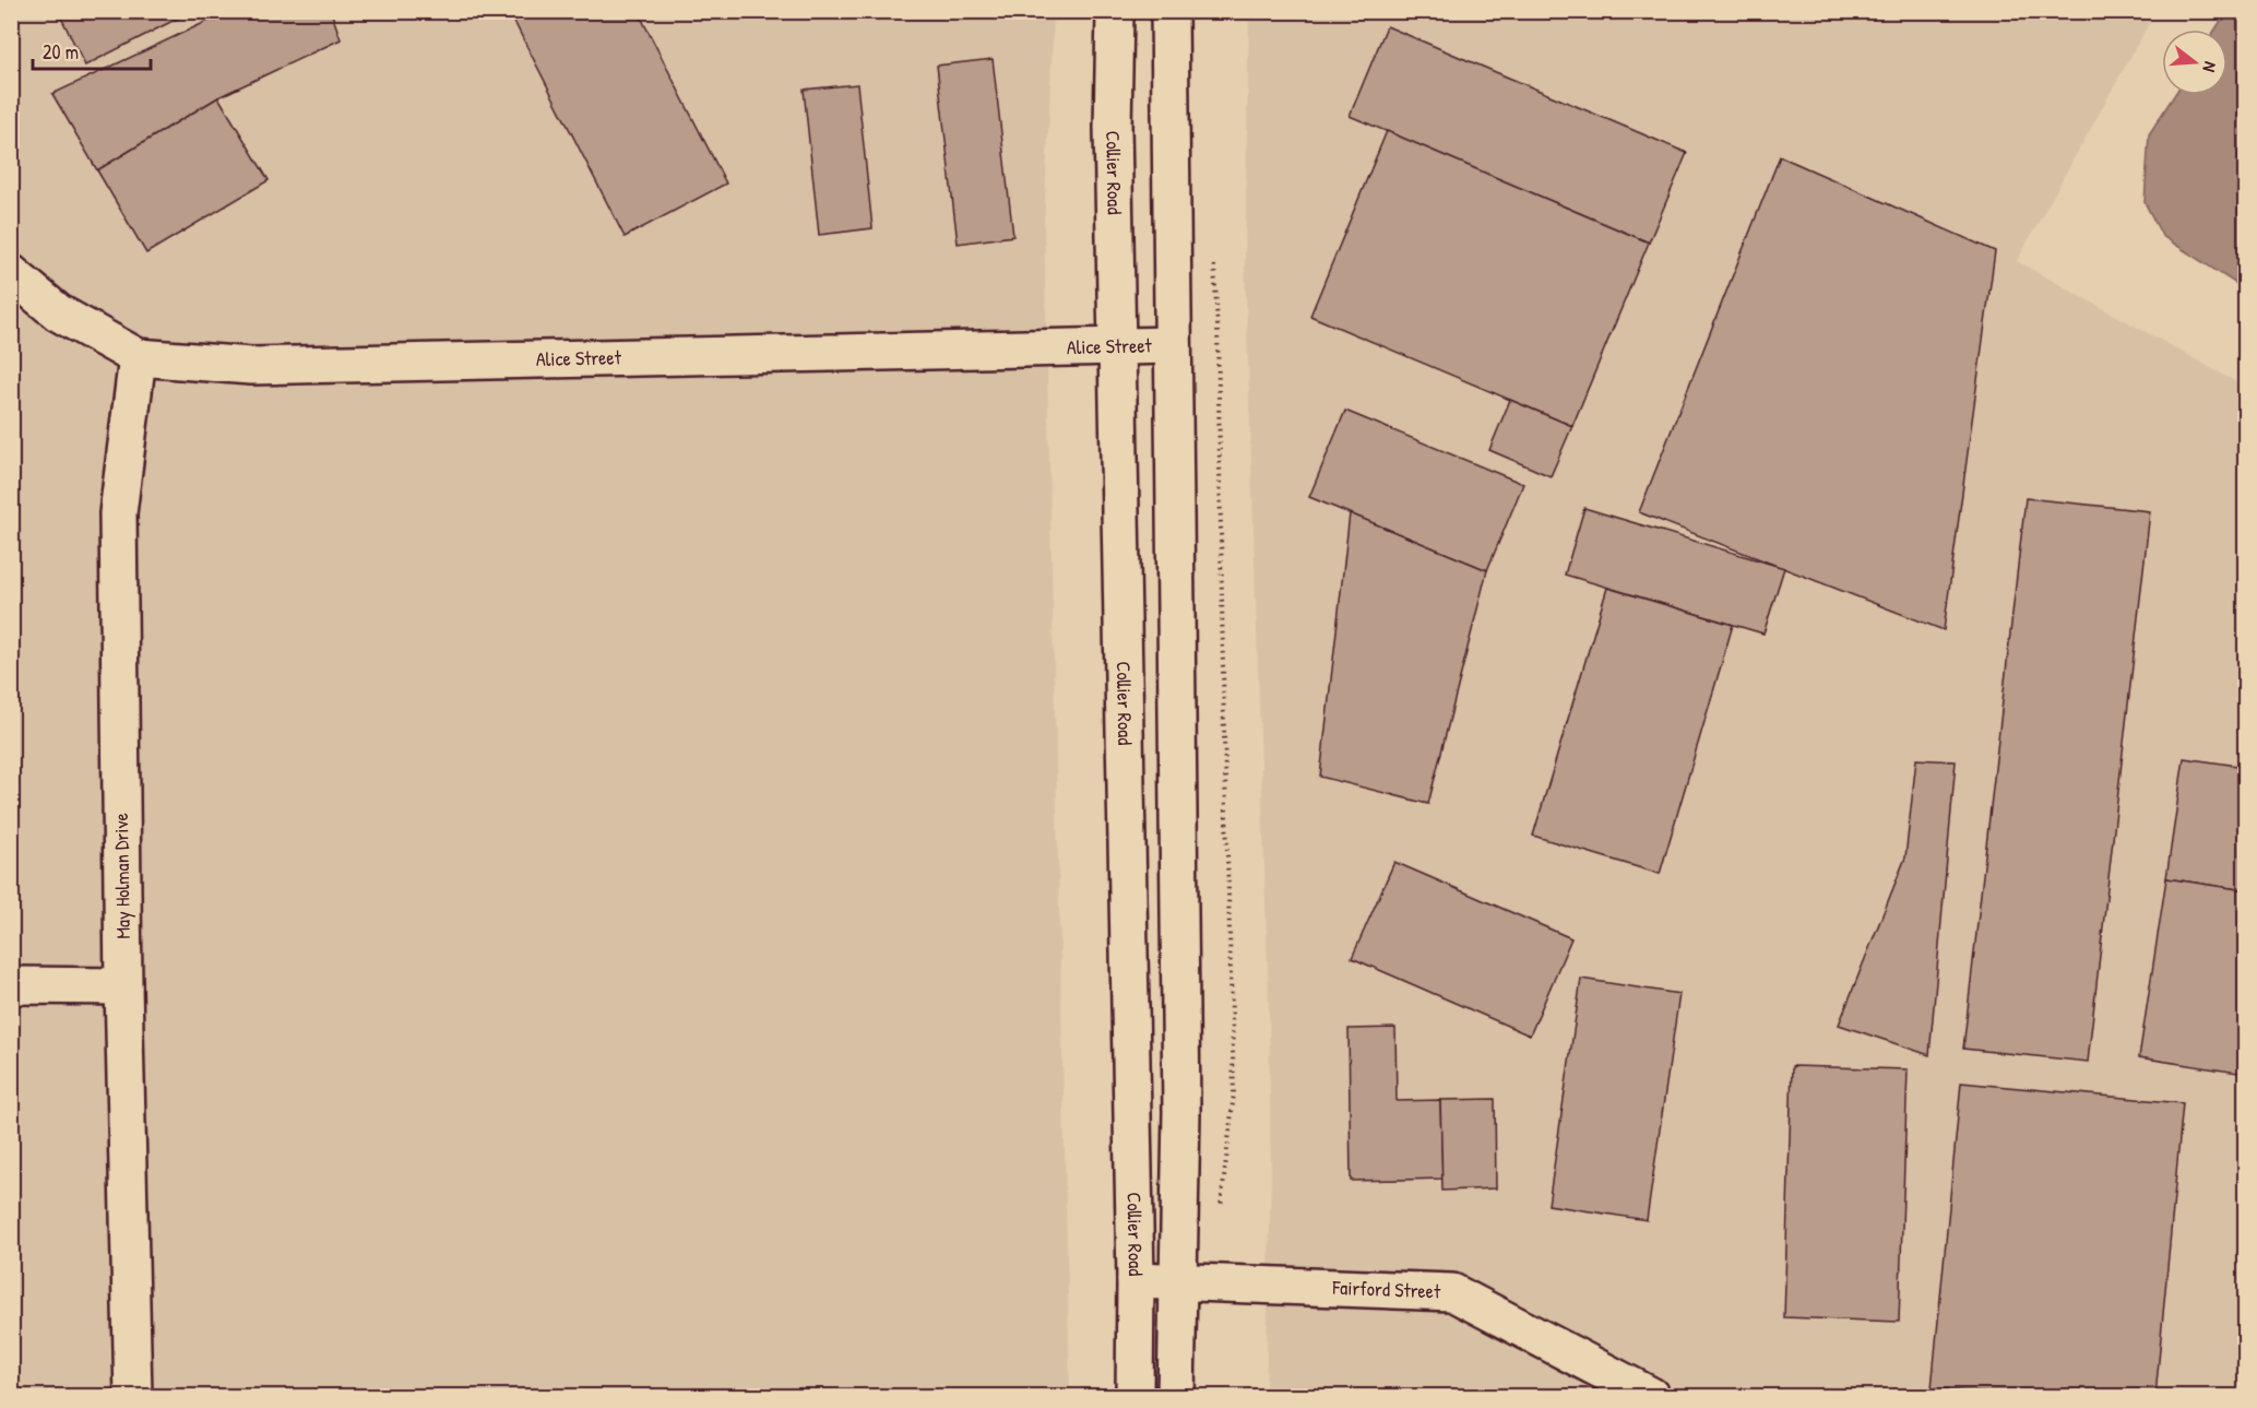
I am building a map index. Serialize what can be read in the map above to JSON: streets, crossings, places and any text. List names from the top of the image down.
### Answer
{
  "streets": {
    "street": [
      "Collier Road",
      "Alice Street",
      "May Holman Drive",
      "Fairford Street"
    ]
  },
  "crossings": [
    ["Collier Road", "Alice Street"],
    ["Collier Road", "Fairford Street"],
    ["Alice Street", "May Holman Drive"]
  ],
  "scale_bar": "20 m",
  "north": "right"
}
